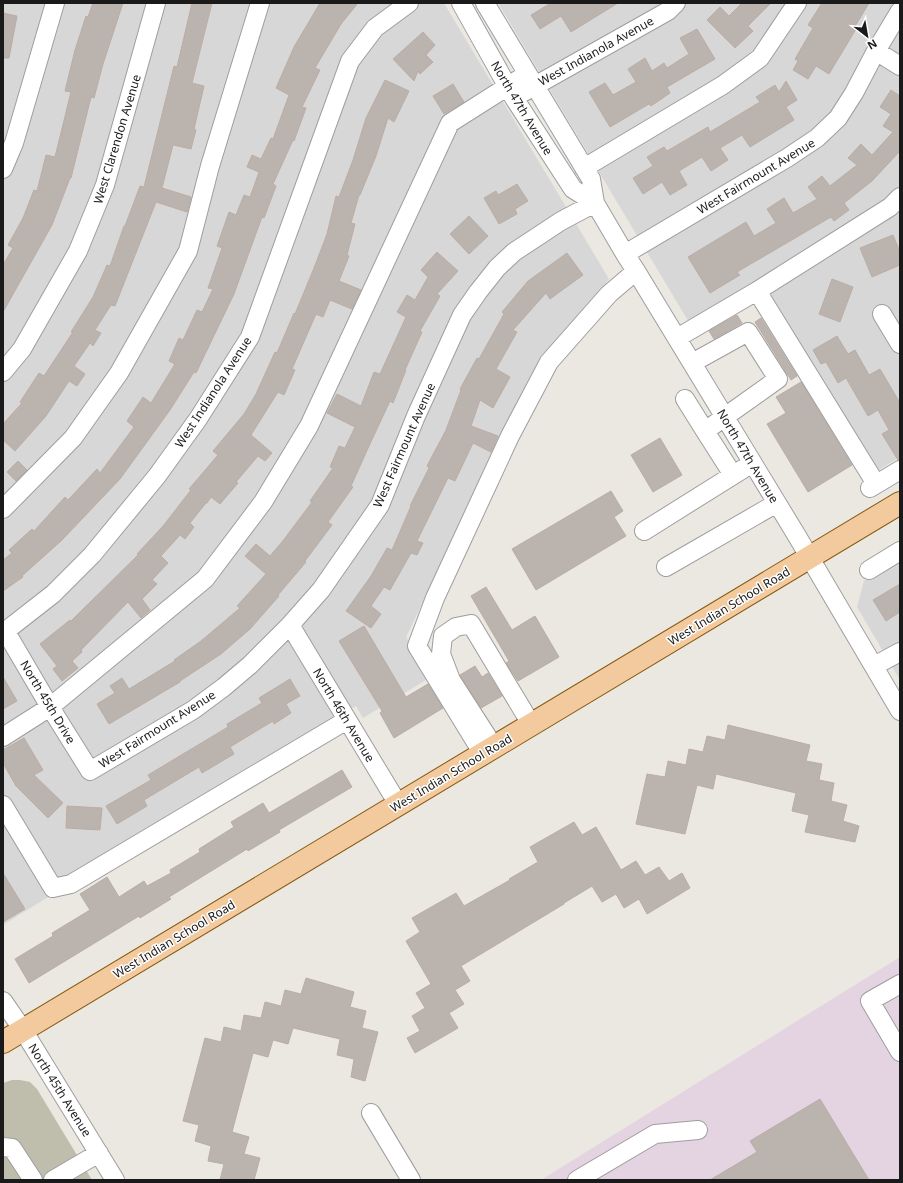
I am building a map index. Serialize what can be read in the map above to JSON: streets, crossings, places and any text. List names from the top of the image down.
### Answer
{
  "streets": {
    "main road": ["West Indian School Road"],
    "street": [
      "West Indianola Avenue",
      "North 47th Avenue",
      "West Clarendon Avenue",
      "West Fairmount Avenue",
      "North 45th Drive",
      "North 46th Avenue",
      "North 45th Avenue"
    ]
  },
  "crossings": [
    ["West Indianola Avenue", "North 47th Avenue"],
    ["West Indianola Avenue", "North 45th Drive"],
    ["North 47th Avenue", "West Fairmount Avenue"],
    ["North 47th Avenue", "West Indian School Road"],
    ["West Fairmount Avenue", "North 45th Drive"],
    ["West Fairmount Avenue", "North 46th Avenue"],
    ["West Indian School Road", "North 46th Avenue"],
    ["West Indian School Road", "North 45th Avenue"]
  ],
  "north": "bottom right"
}
